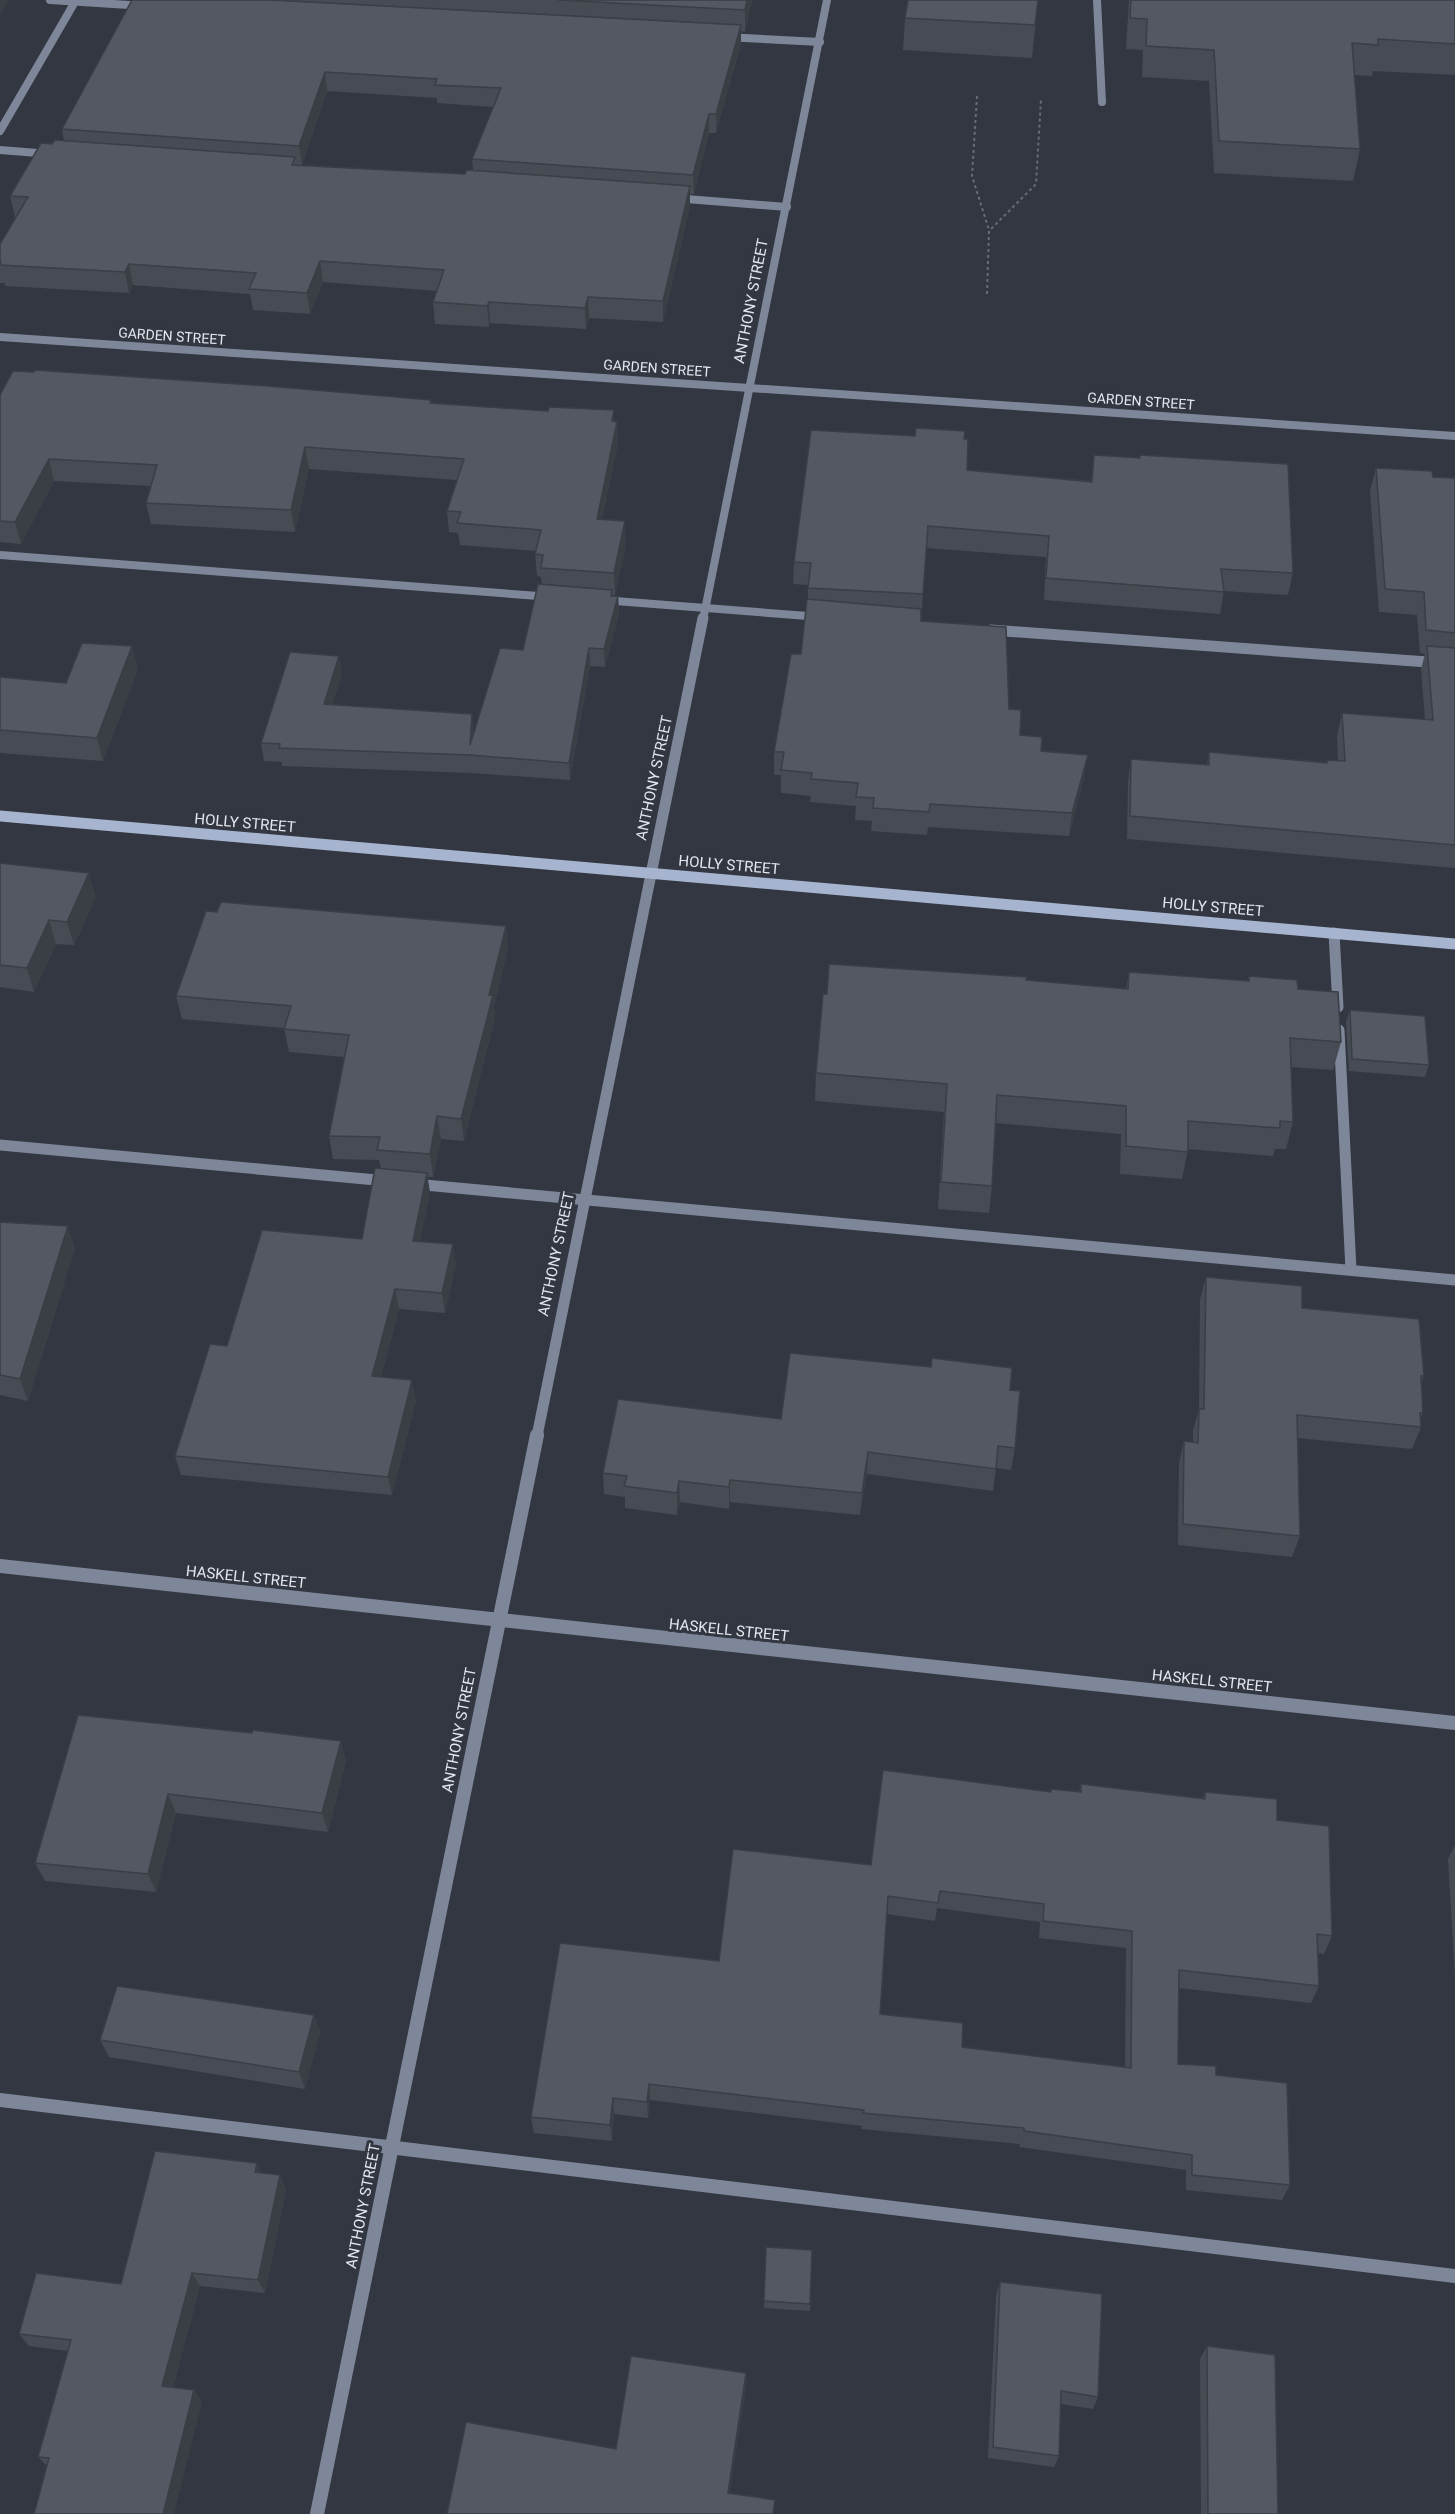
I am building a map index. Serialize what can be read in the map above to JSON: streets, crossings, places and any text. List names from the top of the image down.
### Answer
{
  "streets": {
    "street": [
      "ANTHONY STREET",
      "GARDEN STREET",
      "HOLLY STREET",
      "HASKELL STREET"
    ]
  },
  "crossings": [
    ["ANTHONY STREET", "GARDEN STREET"],
    ["ANTHONY STREET", "HOLLY STREET"],
    ["ANTHONY STREET", "HASKELL STREET"]
  ]
}
